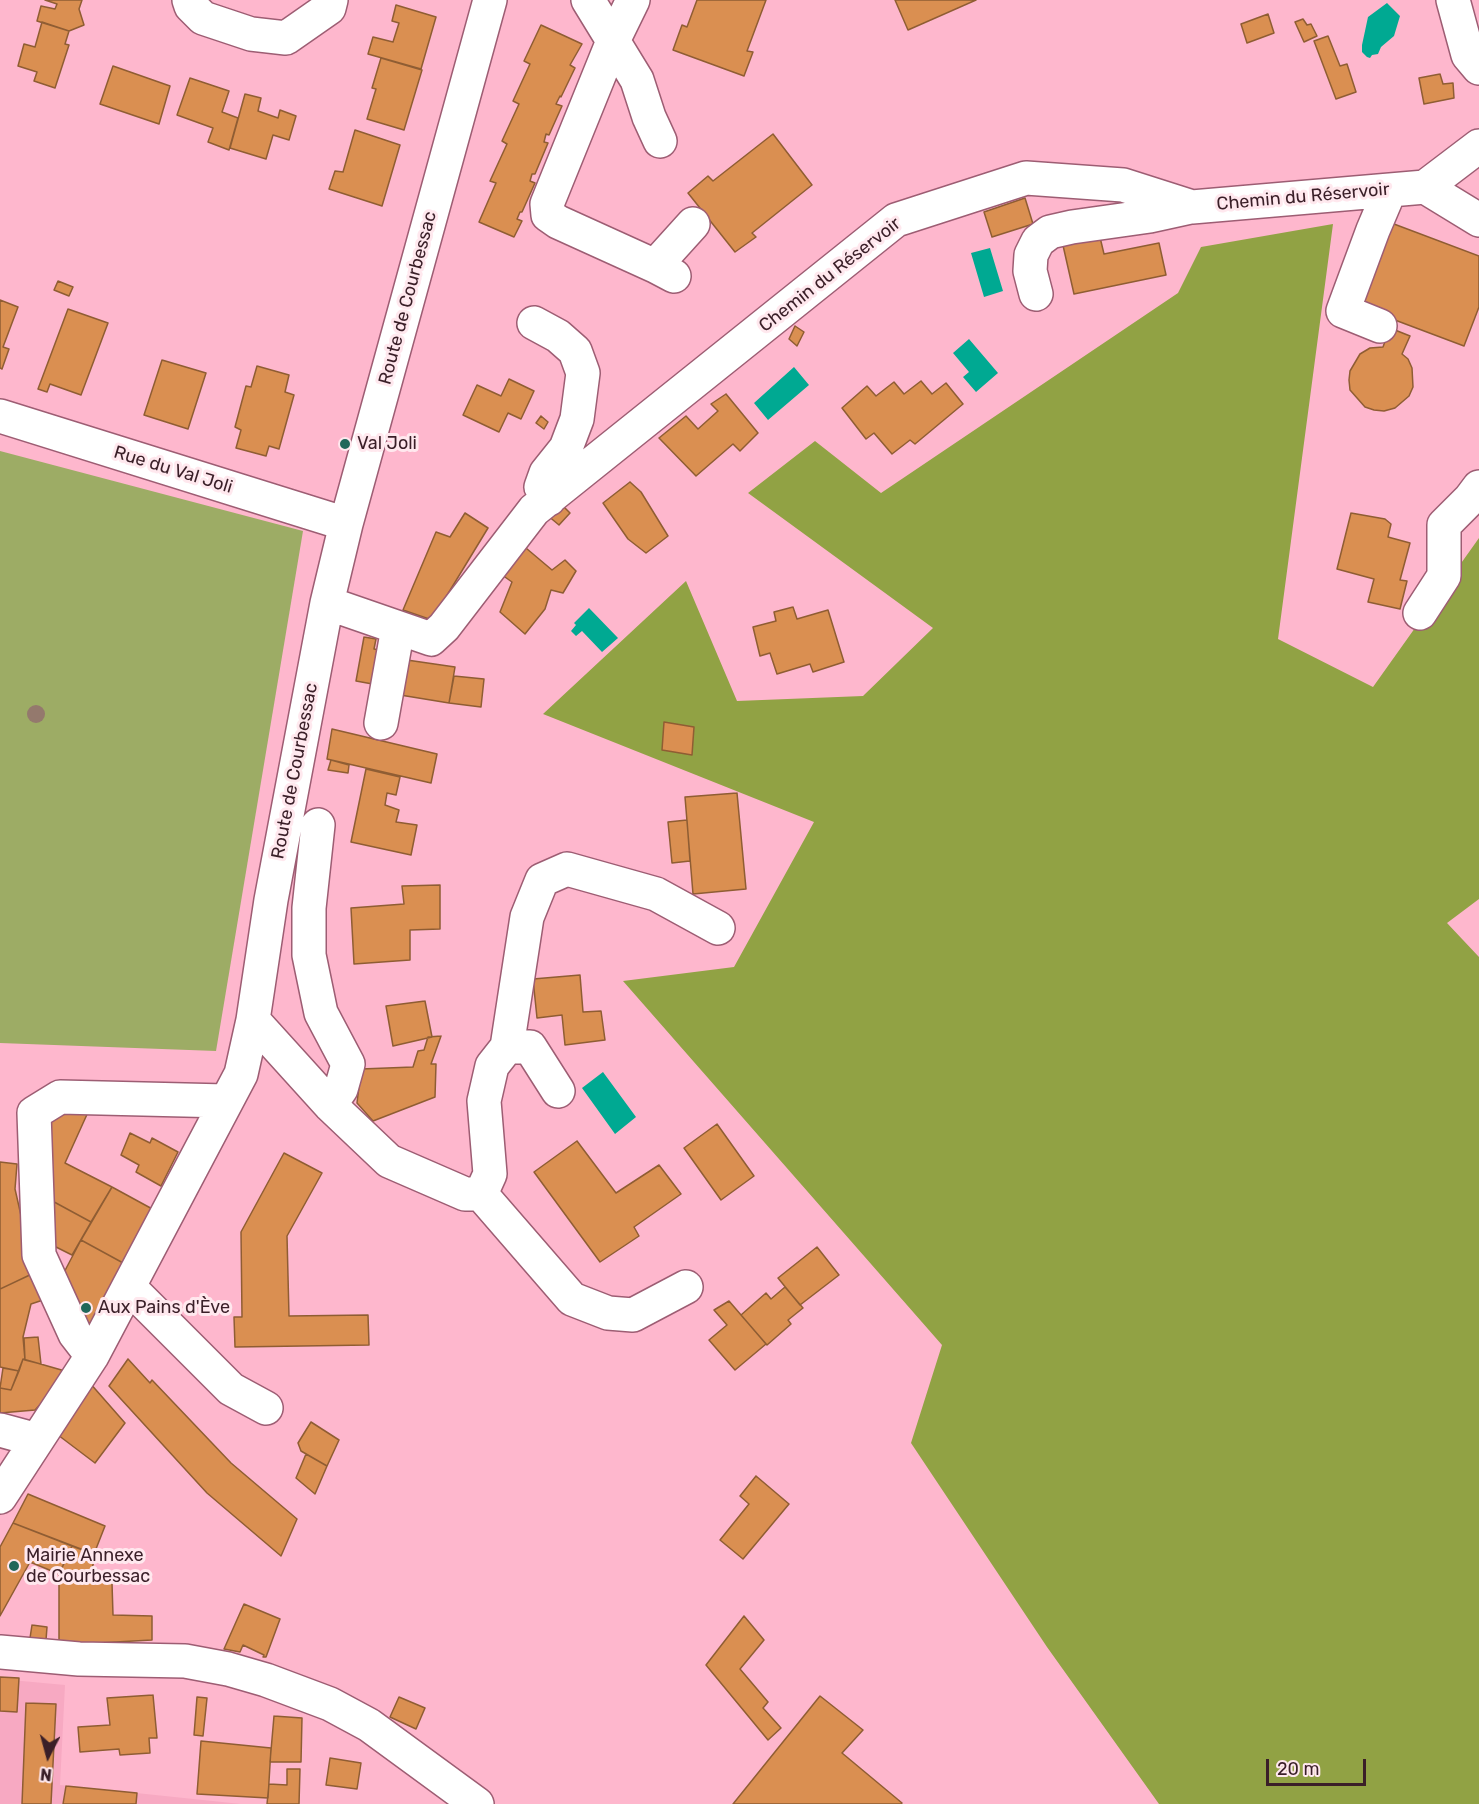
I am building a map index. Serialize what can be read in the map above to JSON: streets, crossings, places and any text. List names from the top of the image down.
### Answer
{
  "streets": {
    "street": ["Chemin du Réservoir", "Route de Courbessac", "Rue du Val Joli"]
  },
  "crossings": [
    ["Chemin du Réservoir", "Route de Courbessac"],
    ["Route de Courbessac", "Rue du Val Joli"]
  ],
  "places": ["Val Joli", "Aux Pains d'Ève", "Mairie Annexe de Courbessac"],
  "scale_bar": "20 m",
  "north": "bottom"
}
